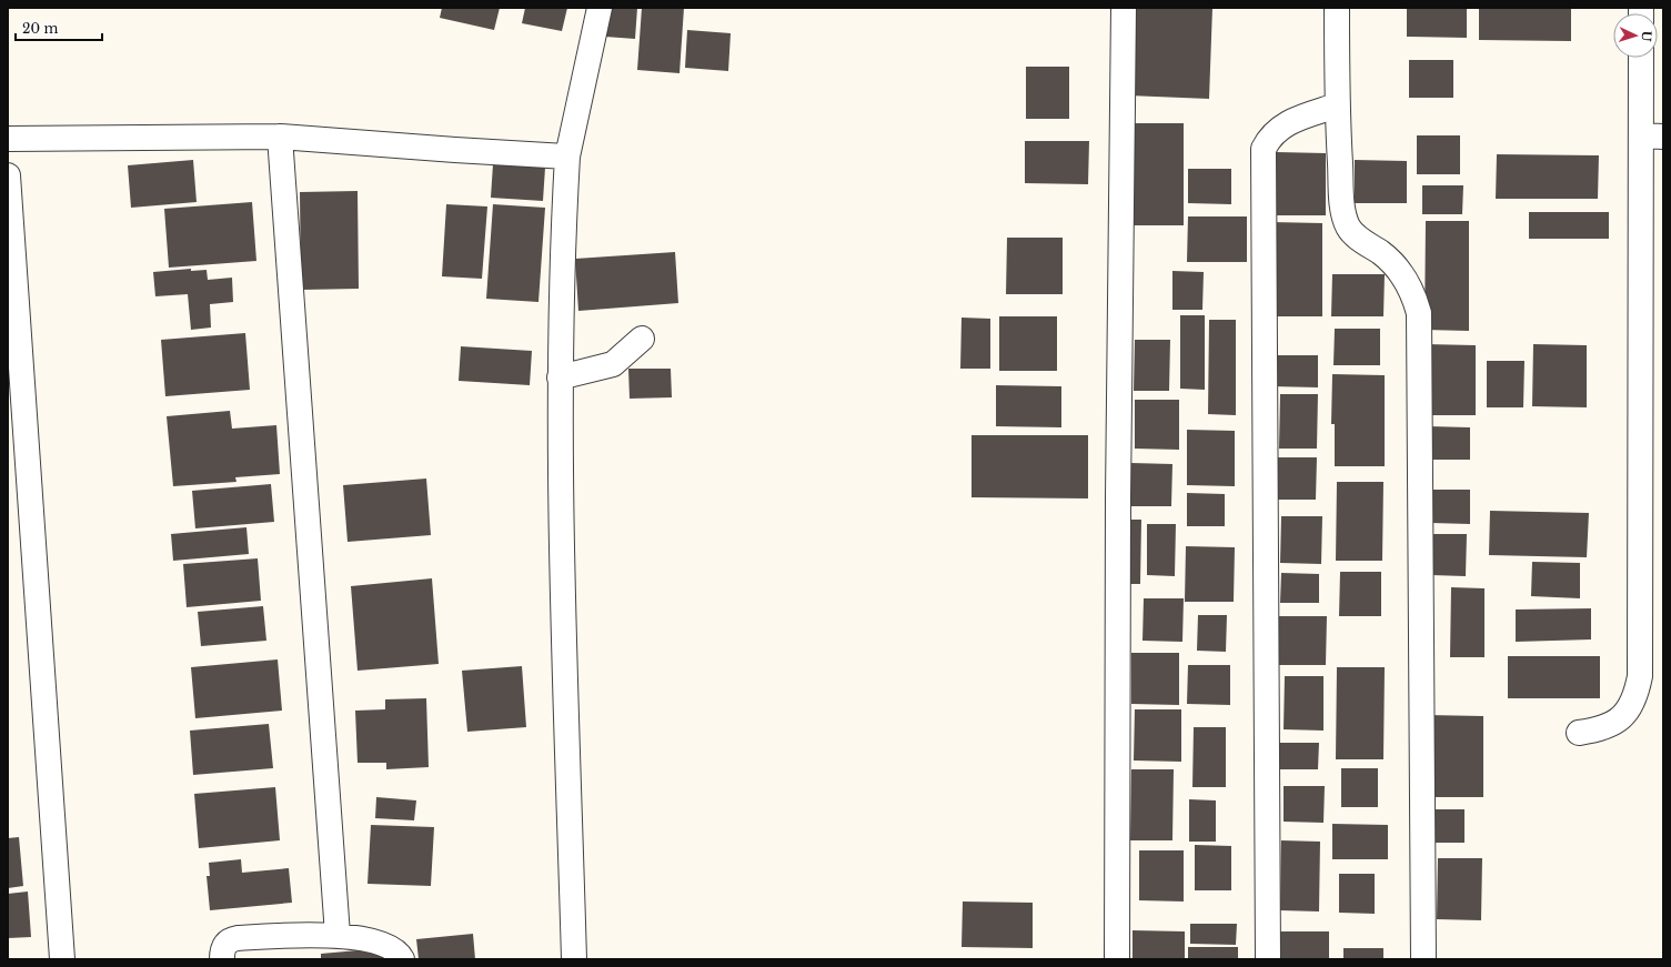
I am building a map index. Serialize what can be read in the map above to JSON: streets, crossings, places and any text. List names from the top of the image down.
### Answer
{
  "scale_bar": "20 m",
  "north": "right"
}
